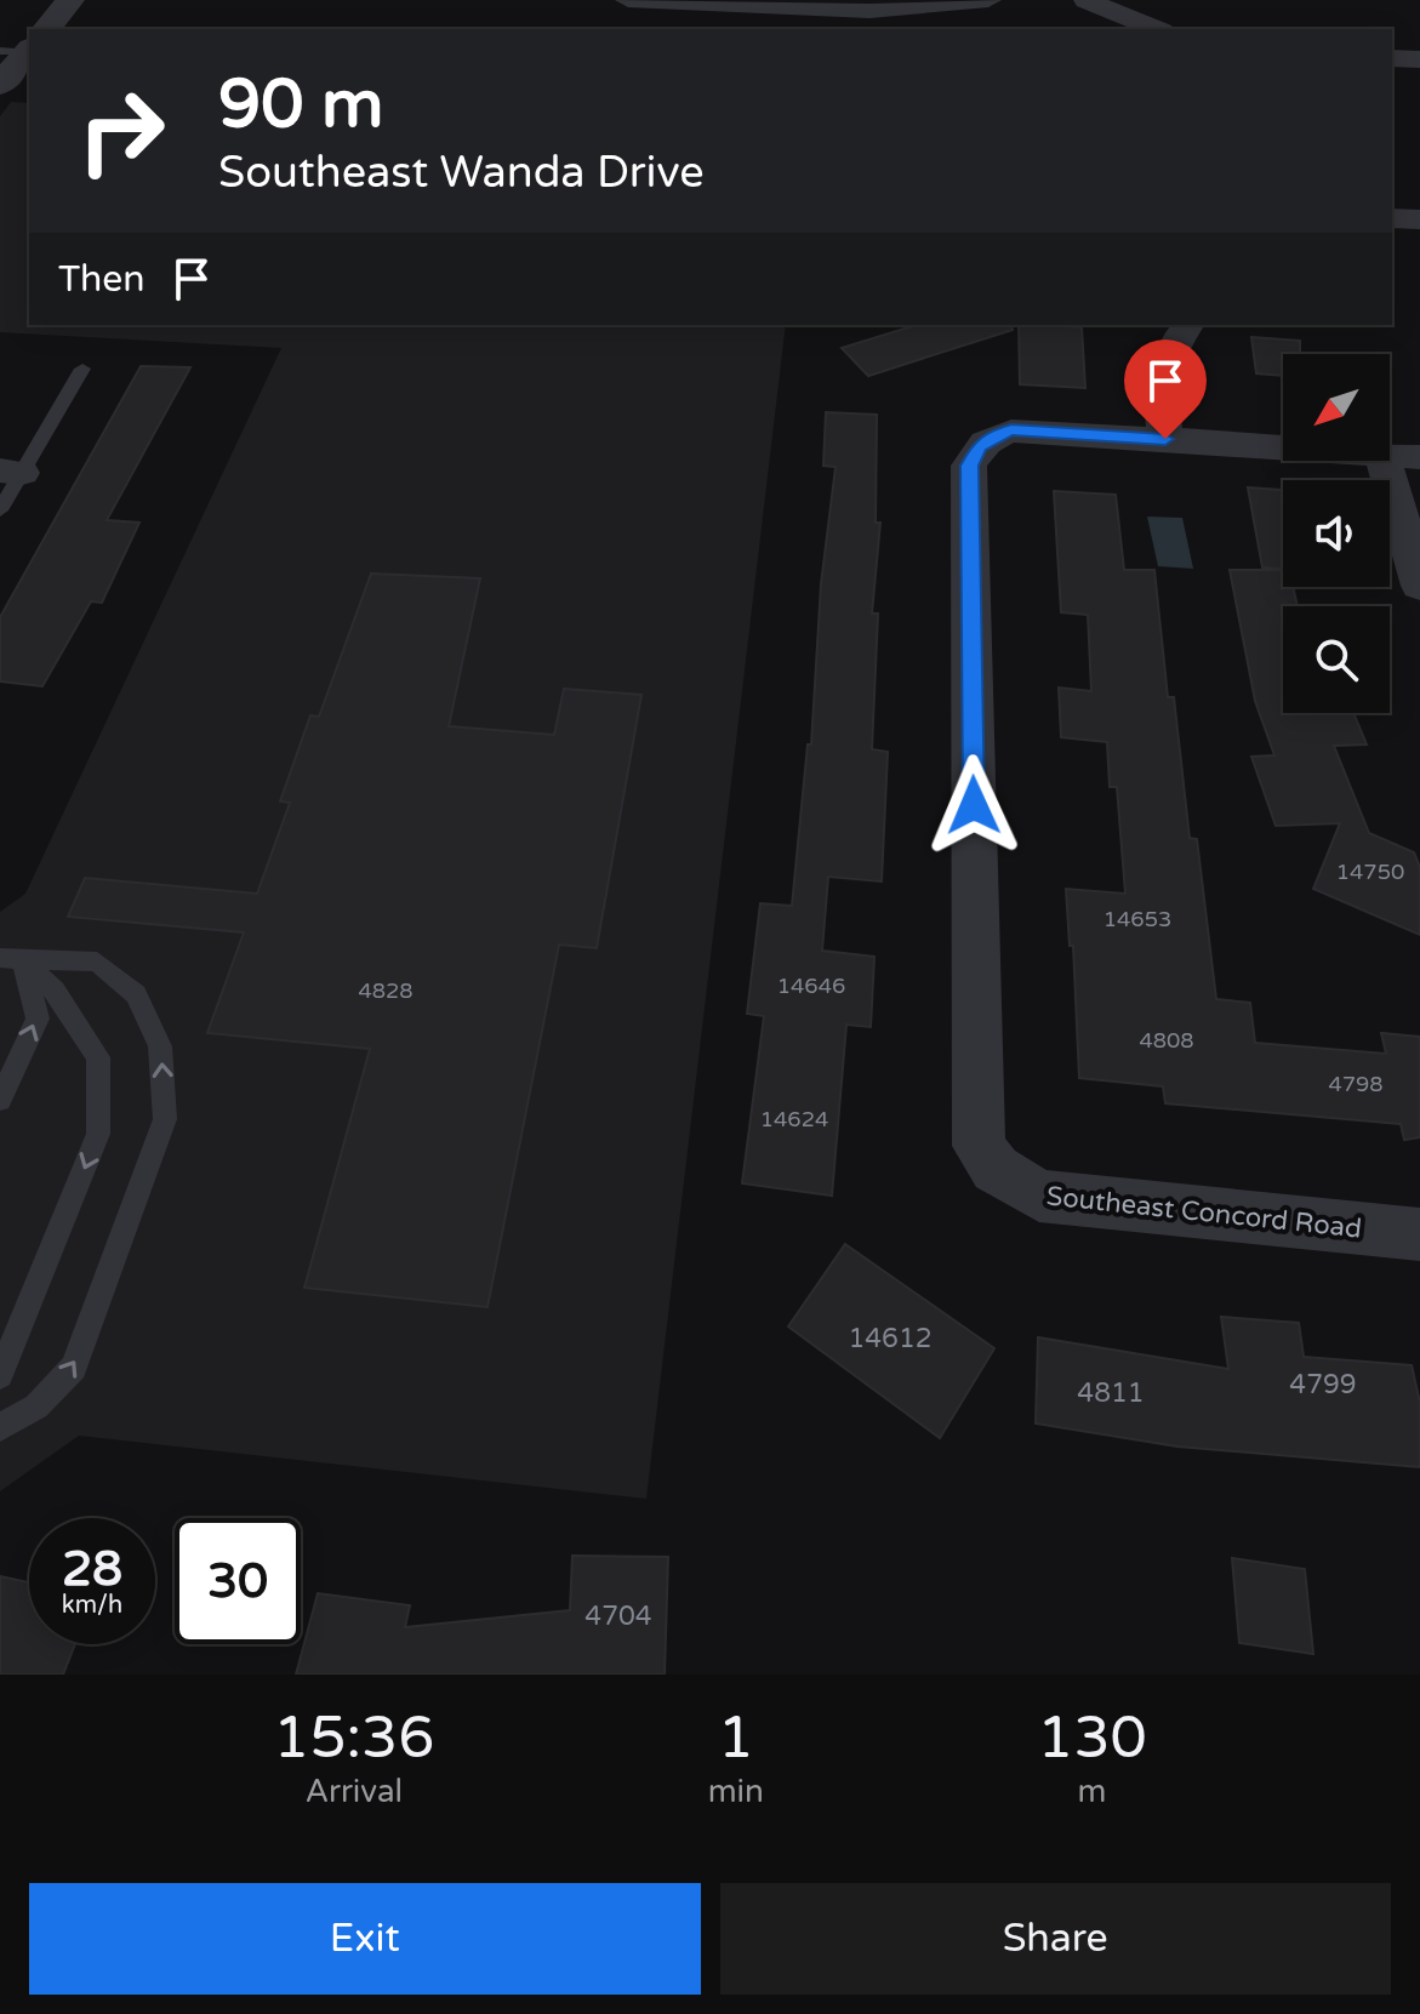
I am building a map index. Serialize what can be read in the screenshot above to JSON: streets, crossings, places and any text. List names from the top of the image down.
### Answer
{
  "streets": {
    "street": ["Southeast Concord Road"]
  },
  "house_numbers": [
    "14750",
    "14653",
    "14646",
    "4828",
    "4808",
    "4798",
    "14624",
    "14612",
    "4799",
    "4811",
    "4704"
  ],
  "north": "bottom left",
  "page": {
    "turn": ["90 m", "Southeast Wanda Drive"],
    "then": "Then",
    "speed": "28 km/h",
    "limit": "30",
    "eta": [
      "15:36",
      "Arrival",
      "1",
      "min",
      "130",
      "m"
    ],
    "buttons": ["Exit", "Share"]
  }
}
